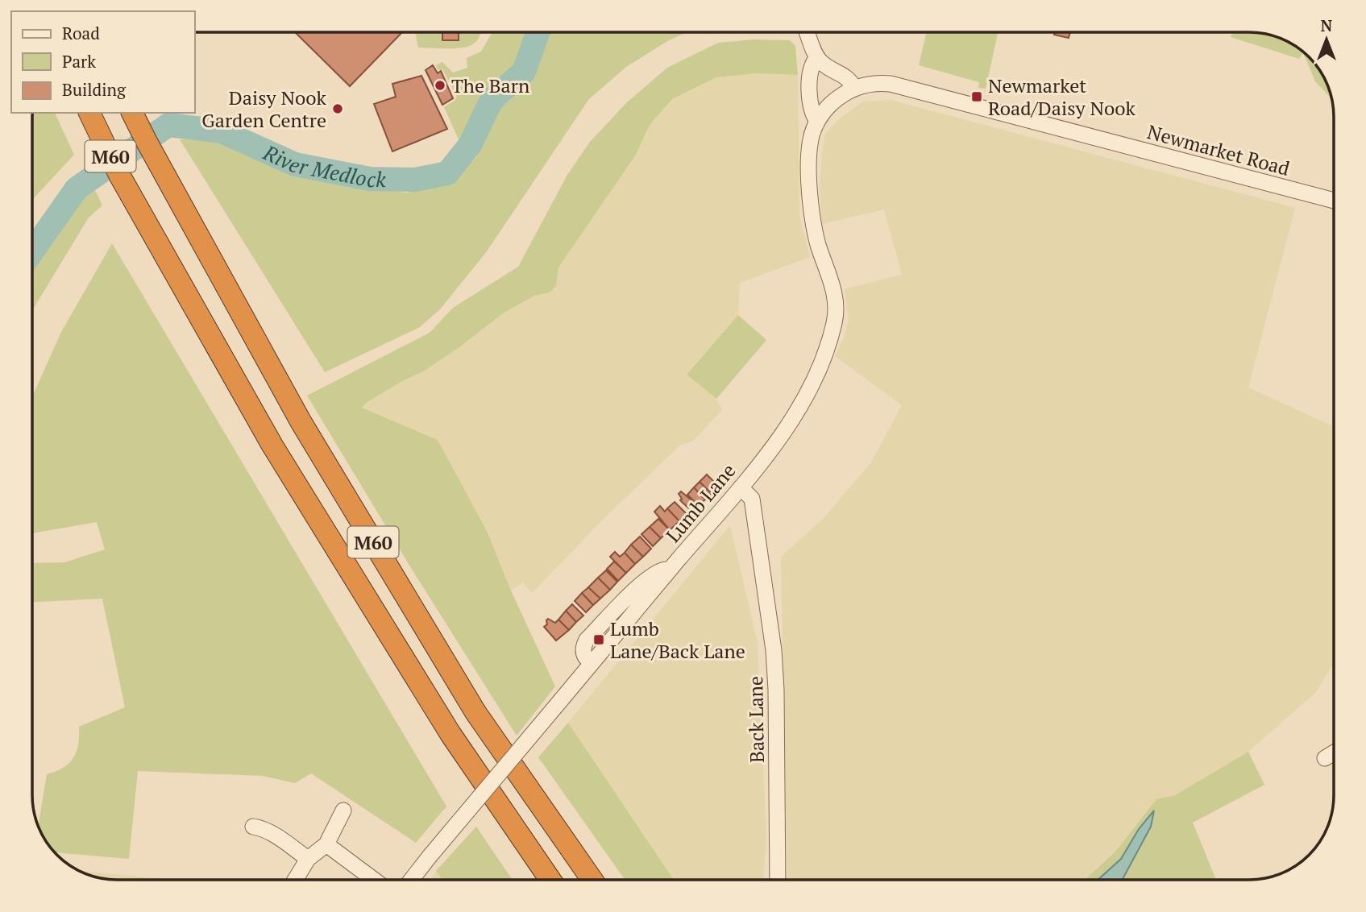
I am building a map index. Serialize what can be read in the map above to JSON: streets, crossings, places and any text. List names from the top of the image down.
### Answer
{
  "streets": {
    "highway": ["M60"],
    "street": ["Newmarket Road", "Lumb Lane", "Back Lane"]
  },
  "crossings": [
    ["Newmarket Road", "Lumb Lane"],
    ["Lumb Lane", "Back Lane"]
  ],
  "water": ["River Medlock"],
  "places": {
    "other": ["The Barn", "Daisy Nook Garden Centre"],
    "transit": ["Newmarket Road/Daisy Nook", "Lumb Lane/Back Lane"]
  },
  "legend": ["Road", "Park", "Building"],
  "north": "top"
}
